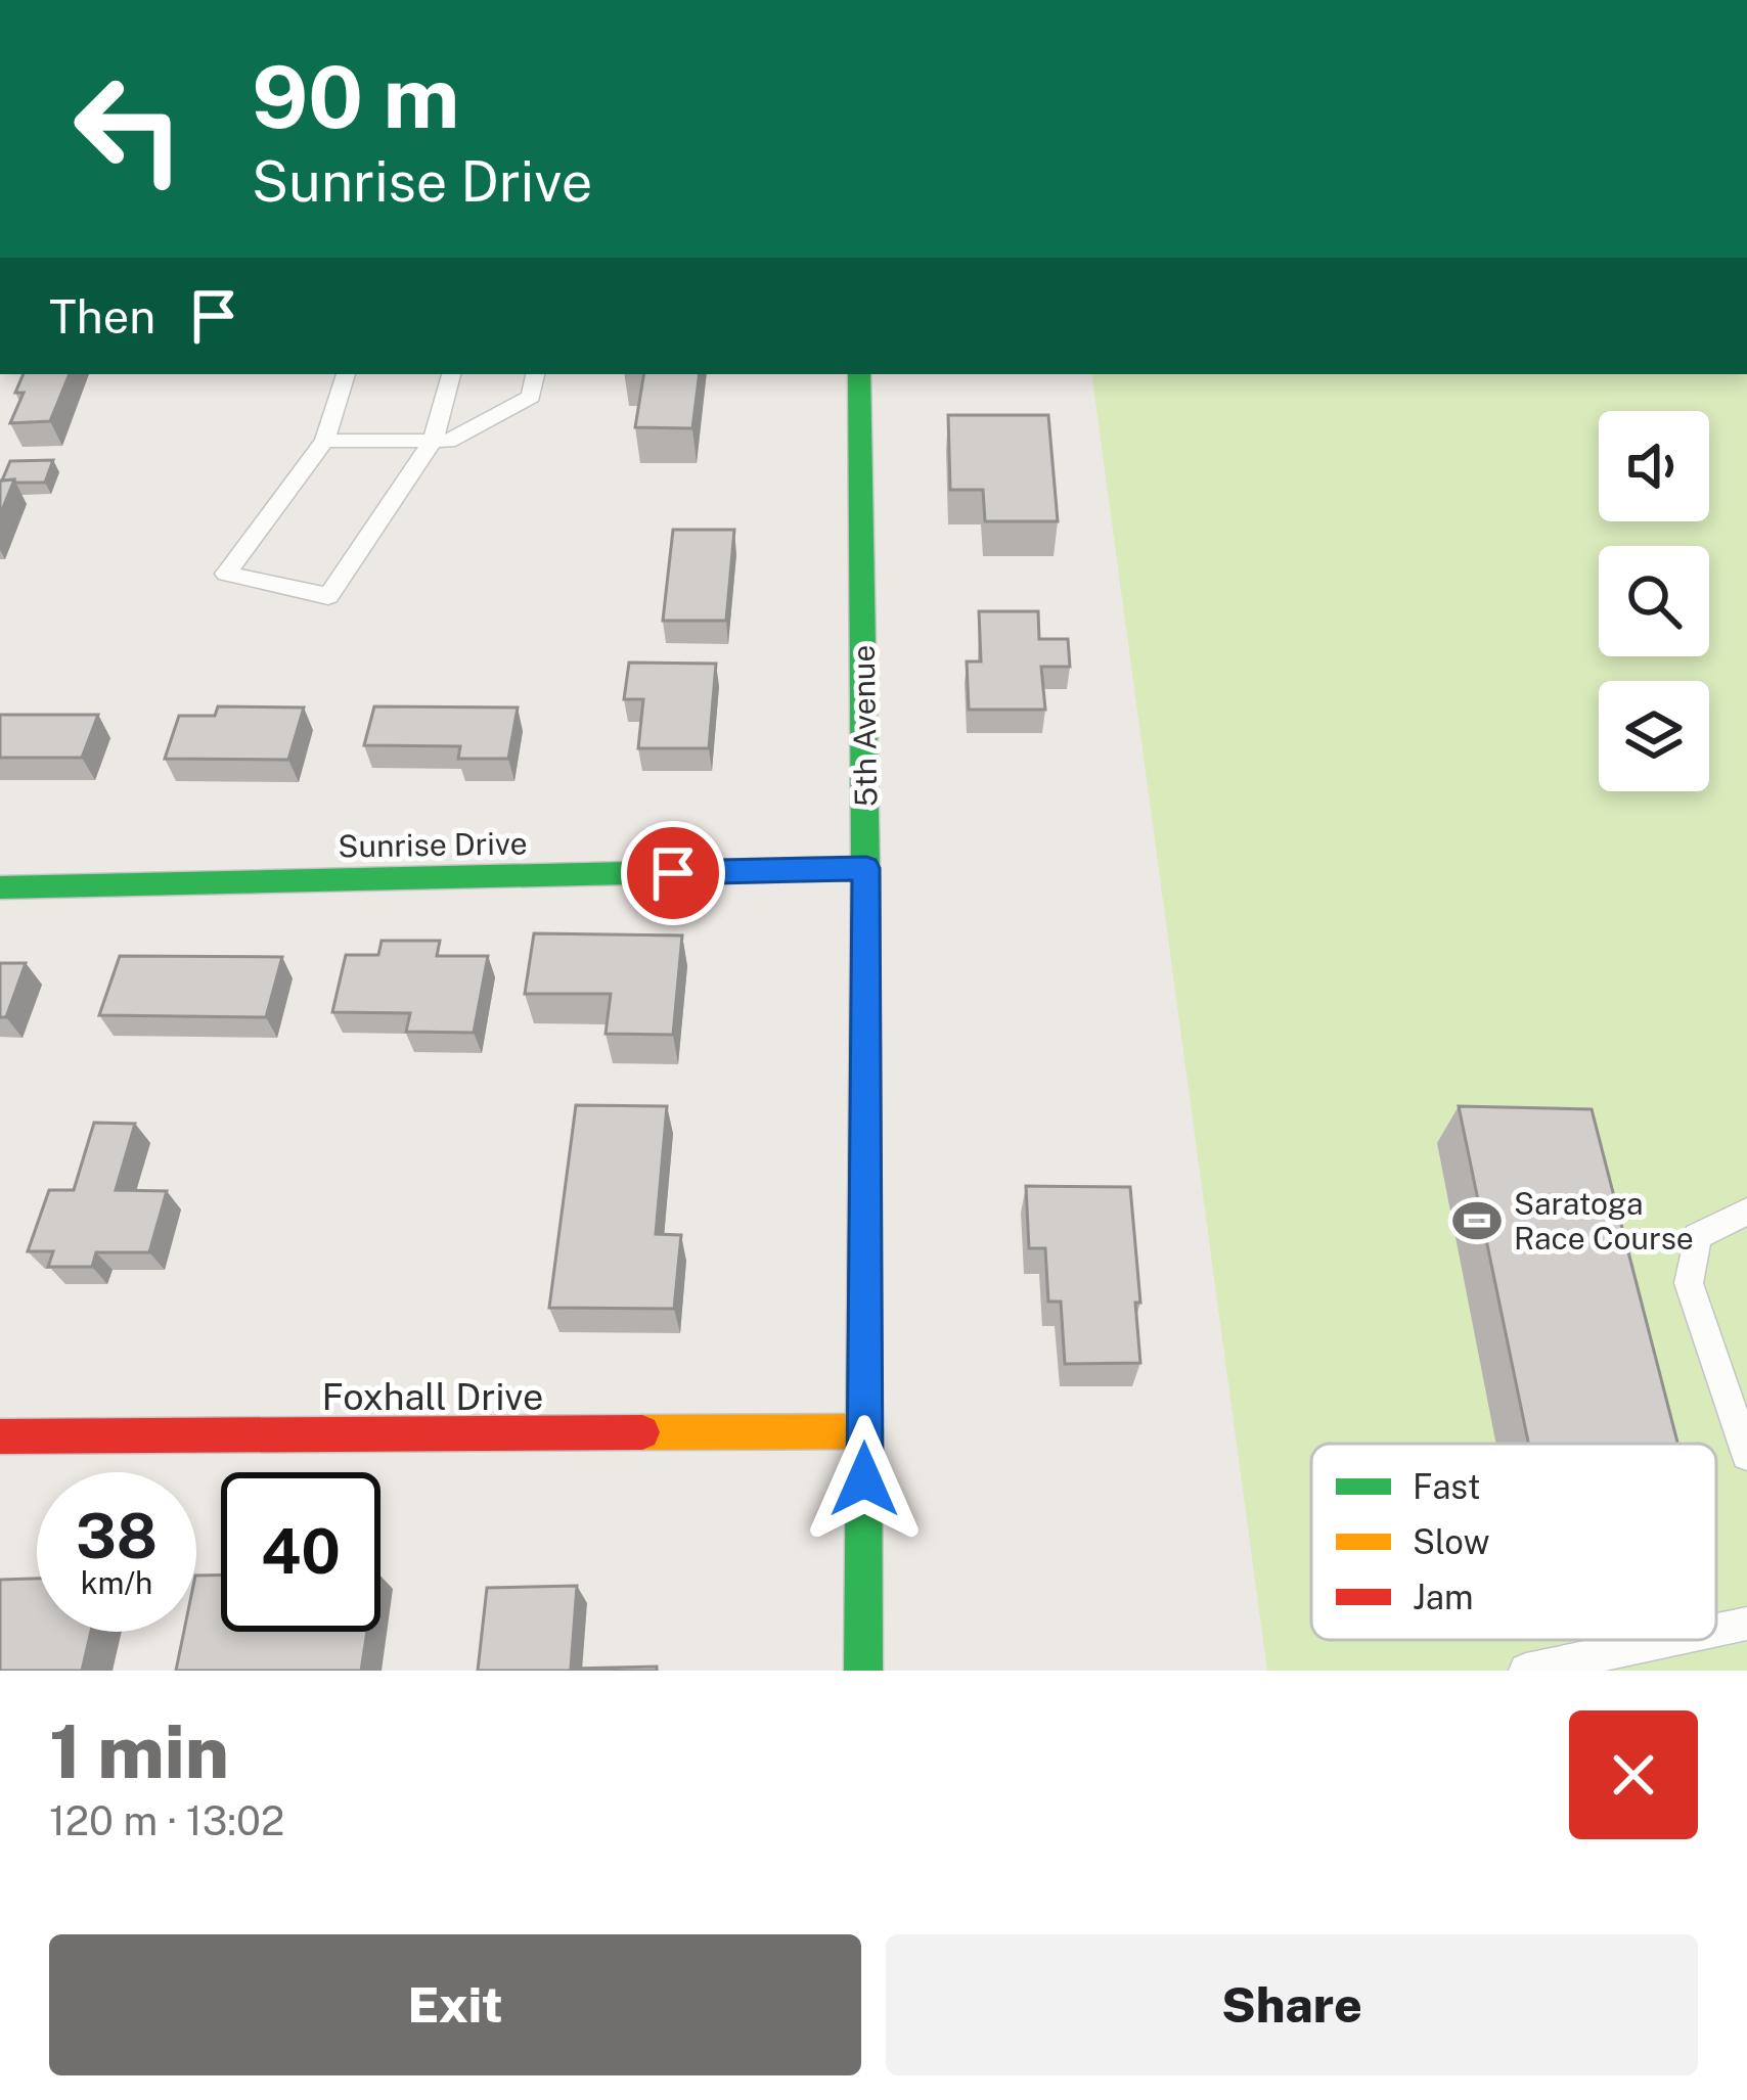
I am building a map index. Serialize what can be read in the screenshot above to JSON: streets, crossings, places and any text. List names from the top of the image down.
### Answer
{
  "streets": {
    "street": ["5th Avenue", "Sunrise Drive", "Foxhall Drive"]
  },
  "crossings": [
    ["5th Avenue", "Sunrise Drive"],
    ["5th Avenue", "Foxhall Drive"]
  ],
  "places": {
    "sports": ["Saratoga Race Course"]
  },
  "legend": ["Fast", "Slow", "Jam"],
  "page": {
    "turn": ["90 m", "Sunrise Drive"],
    "then": "Then",
    "speed": "38 km/h",
    "limit": "40",
    "heading": ["1 min", "120 m · 13:02"],
    "buttons": ["Exit", "Share"]
  }
}
